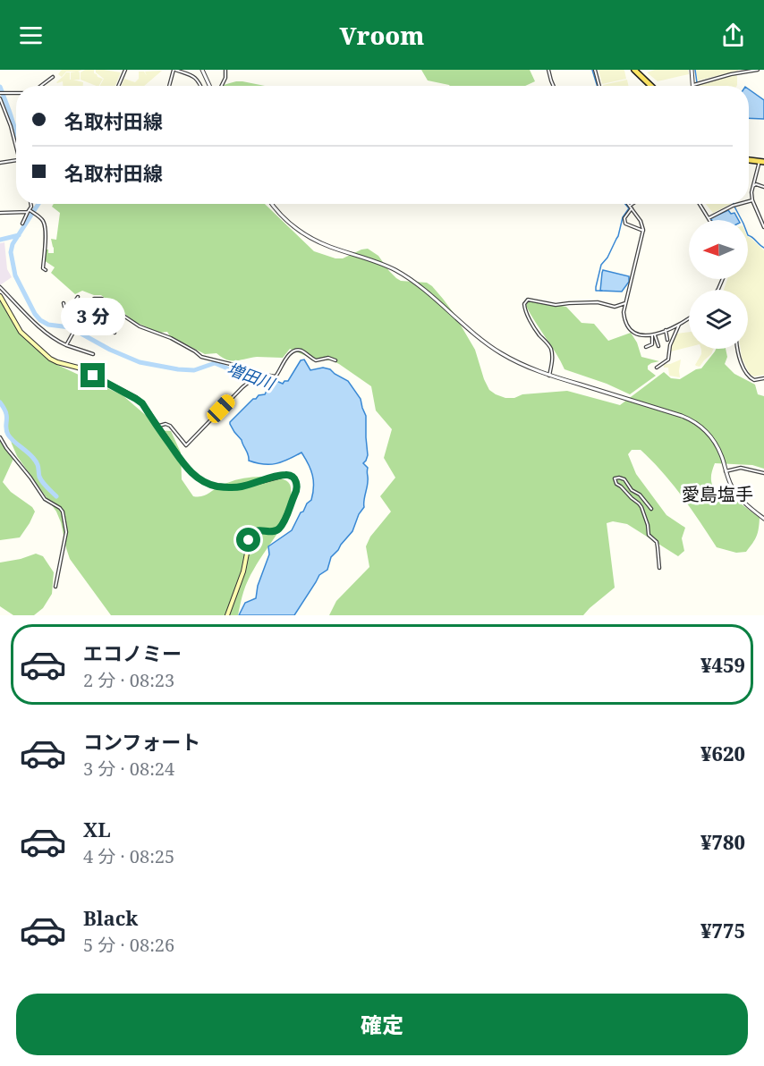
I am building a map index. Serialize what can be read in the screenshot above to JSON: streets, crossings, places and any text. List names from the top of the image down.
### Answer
{
  "districts": ["愛島塩手"],
  "water": ["増田川"],
  "north": "left",
  "page": {
    "header": "Vroom",
    "banner": ["名取村田線", "名取村田線"],
    "bubble": "3 分",
    "list": [
      {
        "name": "エコノミー",
        "note": "2 分 · 08:23",
        "value": "¥459"
      },
      {
        "name": "コンフォート",
        "note": "3 分 · 08:24",
        "value": "¥620"
      },
      {
        "name": "XL",
        "note": "4 分 · 08:25",
        "value": "¥780"
      },
      {
        "name": "Black",
        "note": "5 分 · 08:26",
        "value": "¥775"
      }
    ],
    "buttons": "確定"
  }
}
